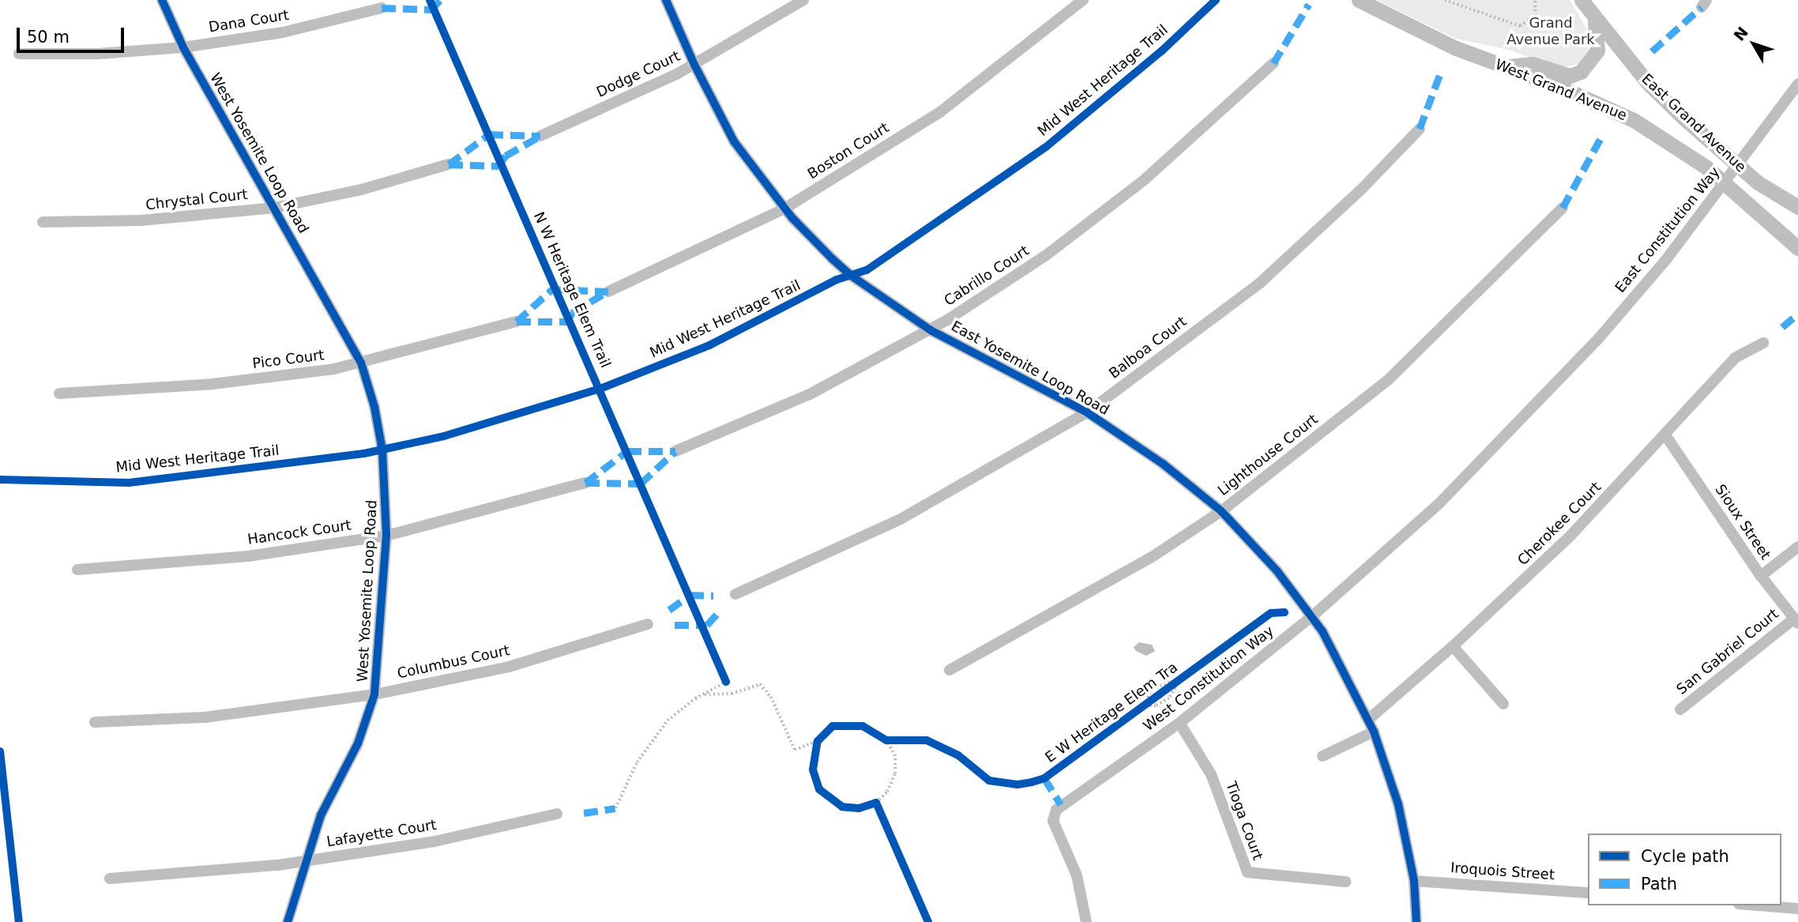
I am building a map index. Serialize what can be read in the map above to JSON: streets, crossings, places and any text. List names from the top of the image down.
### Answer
{
  "streets": {
    "street": [
      "Dana Court",
      "Dodge Court",
      "West Grand Avenue",
      "East Grand Avenue",
      "Boston Court",
      "West Yosemite Loop Road",
      "Chrystal Court",
      "East Constitution Way",
      "Cabrillo Court",
      "Balboa Court",
      "Pico Court",
      "East Yosemite Loop Road",
      "Lighthouse Court",
      "Sioux Street",
      "Cherokee Court",
      "Hancock Court",
      "San Gabriel Court",
      "Columbus Court",
      "West Constitution Way",
      "Tioga Court",
      "Lafayette Court",
      "Iroquois Street"
    ],
    "cycle path": ["Mid West Heritage Trail", "N W Heritage Elem Trail", "E W Heritage Elem Tra"]
  },
  "crossings": [
    ["Dana Court", "West Yosemite Loop Road"],
    ["Dodge Court", "East Yosemite Loop Road"],
    ["West Grand Avenue", "East Constitution Way"],
    ["East Grand Avenue", "East Constitution Way"],
    ["Boston Court", "East Yosemite Loop Road"],
    ["West Yosemite Loop Road", "Chrystal Court"],
    ["West Yosemite Loop Road", "Pico Court"],
    ["West Yosemite Loop Road", "Hancock Court"],
    ["West Yosemite Loop Road", "Columbus Court"],
    ["West Yosemite Loop Road", "Lafayette Court"],
    ["East Constitution Way", "West Constitution Way"],
    ["Cabrillo Court", "East Yosemite Loop Road"],
    ["Balboa Court", "East Yosemite Loop Road"],
    ["East Yosemite Loop Road", "Lighthouse Court"],
    ["East Yosemite Loop Road", "Cherokee Court"],
    ["East Yosemite Loop Road", "West Constitution Way"],
    ["East Yosemite Loop Road", "Iroquois Street"],
    ["Sioux Street", "Cherokee Court"],
    ["Sioux Street", "San Gabriel Court"],
    ["West Constitution Way", "Tioga Court"]
  ],
  "parks": ["Grand Avenue Park"],
  "legend": ["Cycle path", "Path"],
  "scale_bar": "50 m",
  "north": "top left"
}
